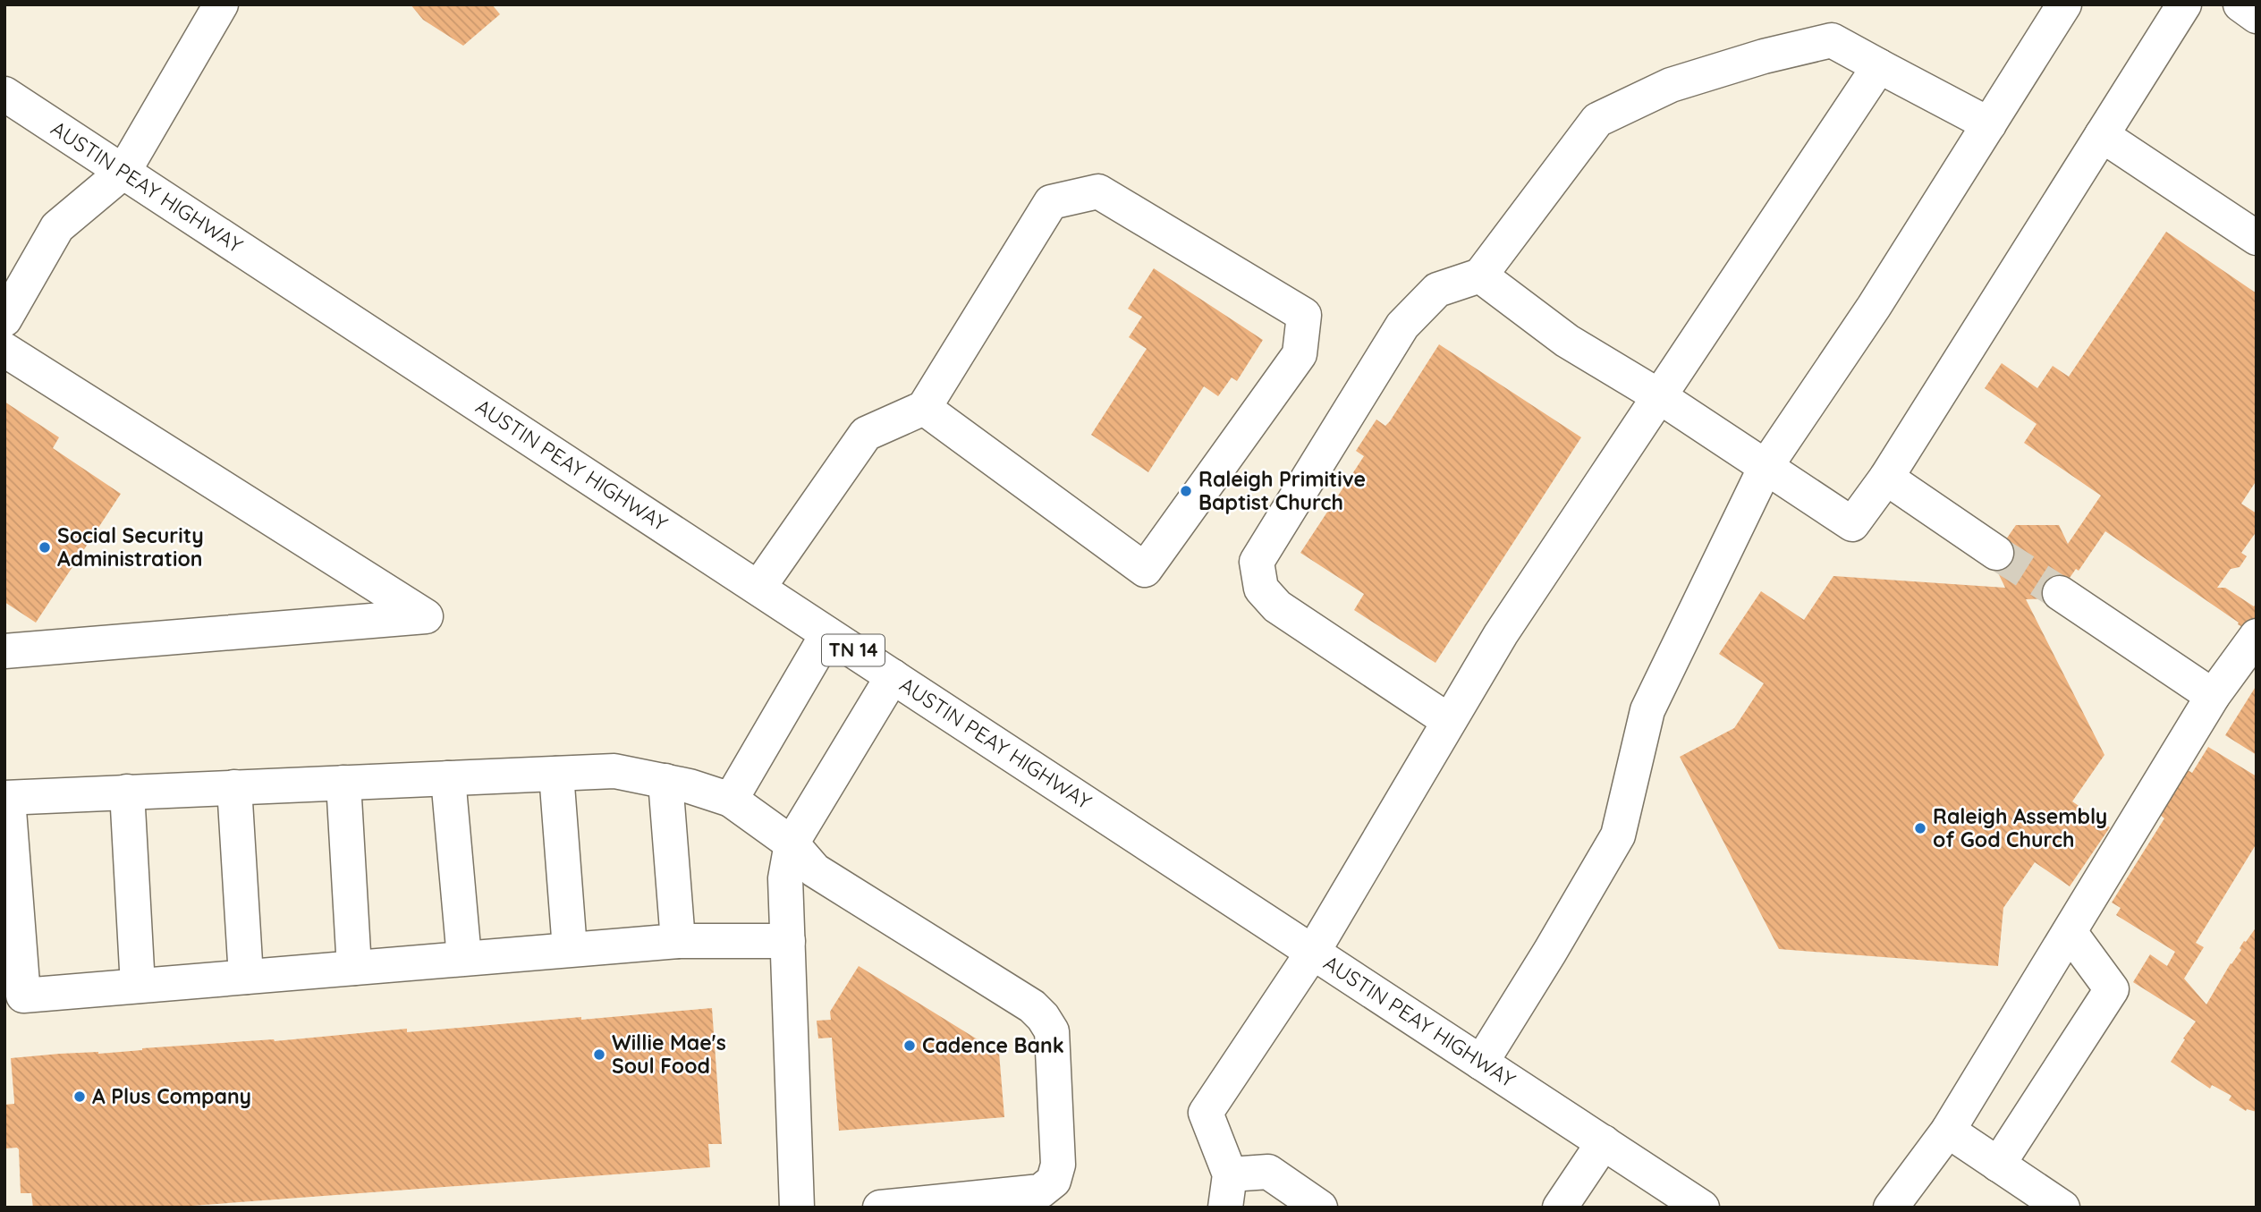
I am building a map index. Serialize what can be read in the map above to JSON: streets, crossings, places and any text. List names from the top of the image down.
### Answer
{
  "streets": {
    "main road": ["AUSTIN PEAY HIGHWAY", "TN 14"]
  },
  "places": [
    "Raleigh Primitive Baptist Church",
    "Social Security Administration",
    "Raleigh Assembly of God Church",
    "Cadence Bank",
    "Willie Mae's Soul Food",
    "A Plus Company"
  ]
}
